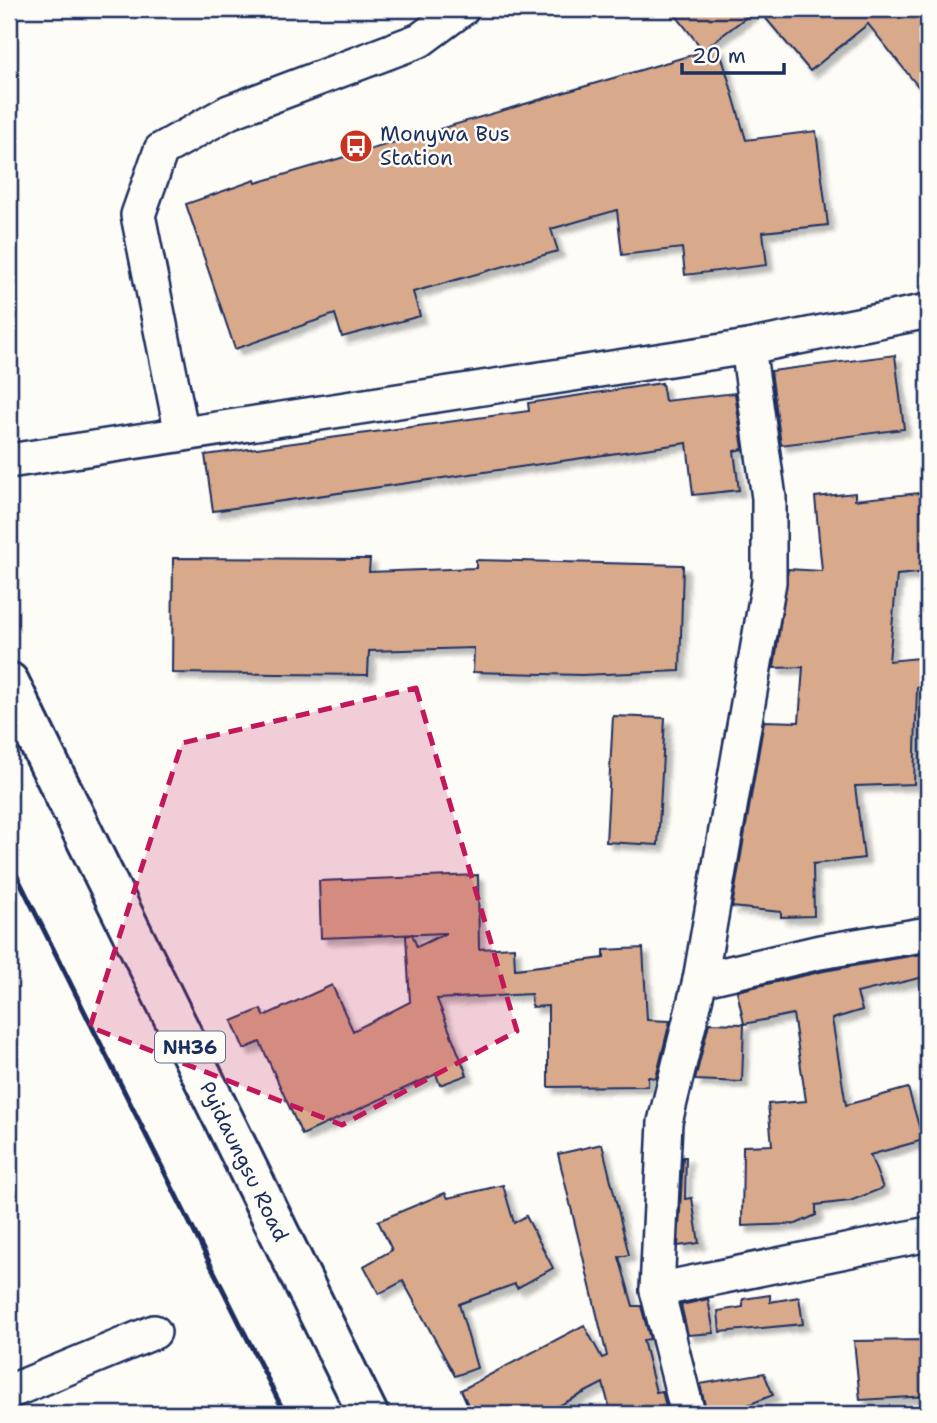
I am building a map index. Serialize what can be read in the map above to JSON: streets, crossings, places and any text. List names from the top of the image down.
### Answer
{
  "streets": {
    "highway": ["NH36", "Pyidaungsu Road"]
  },
  "places": {
    "bus stop": ["Monywa Bus Station"]
  },
  "scale_bar": "20 m"
}
